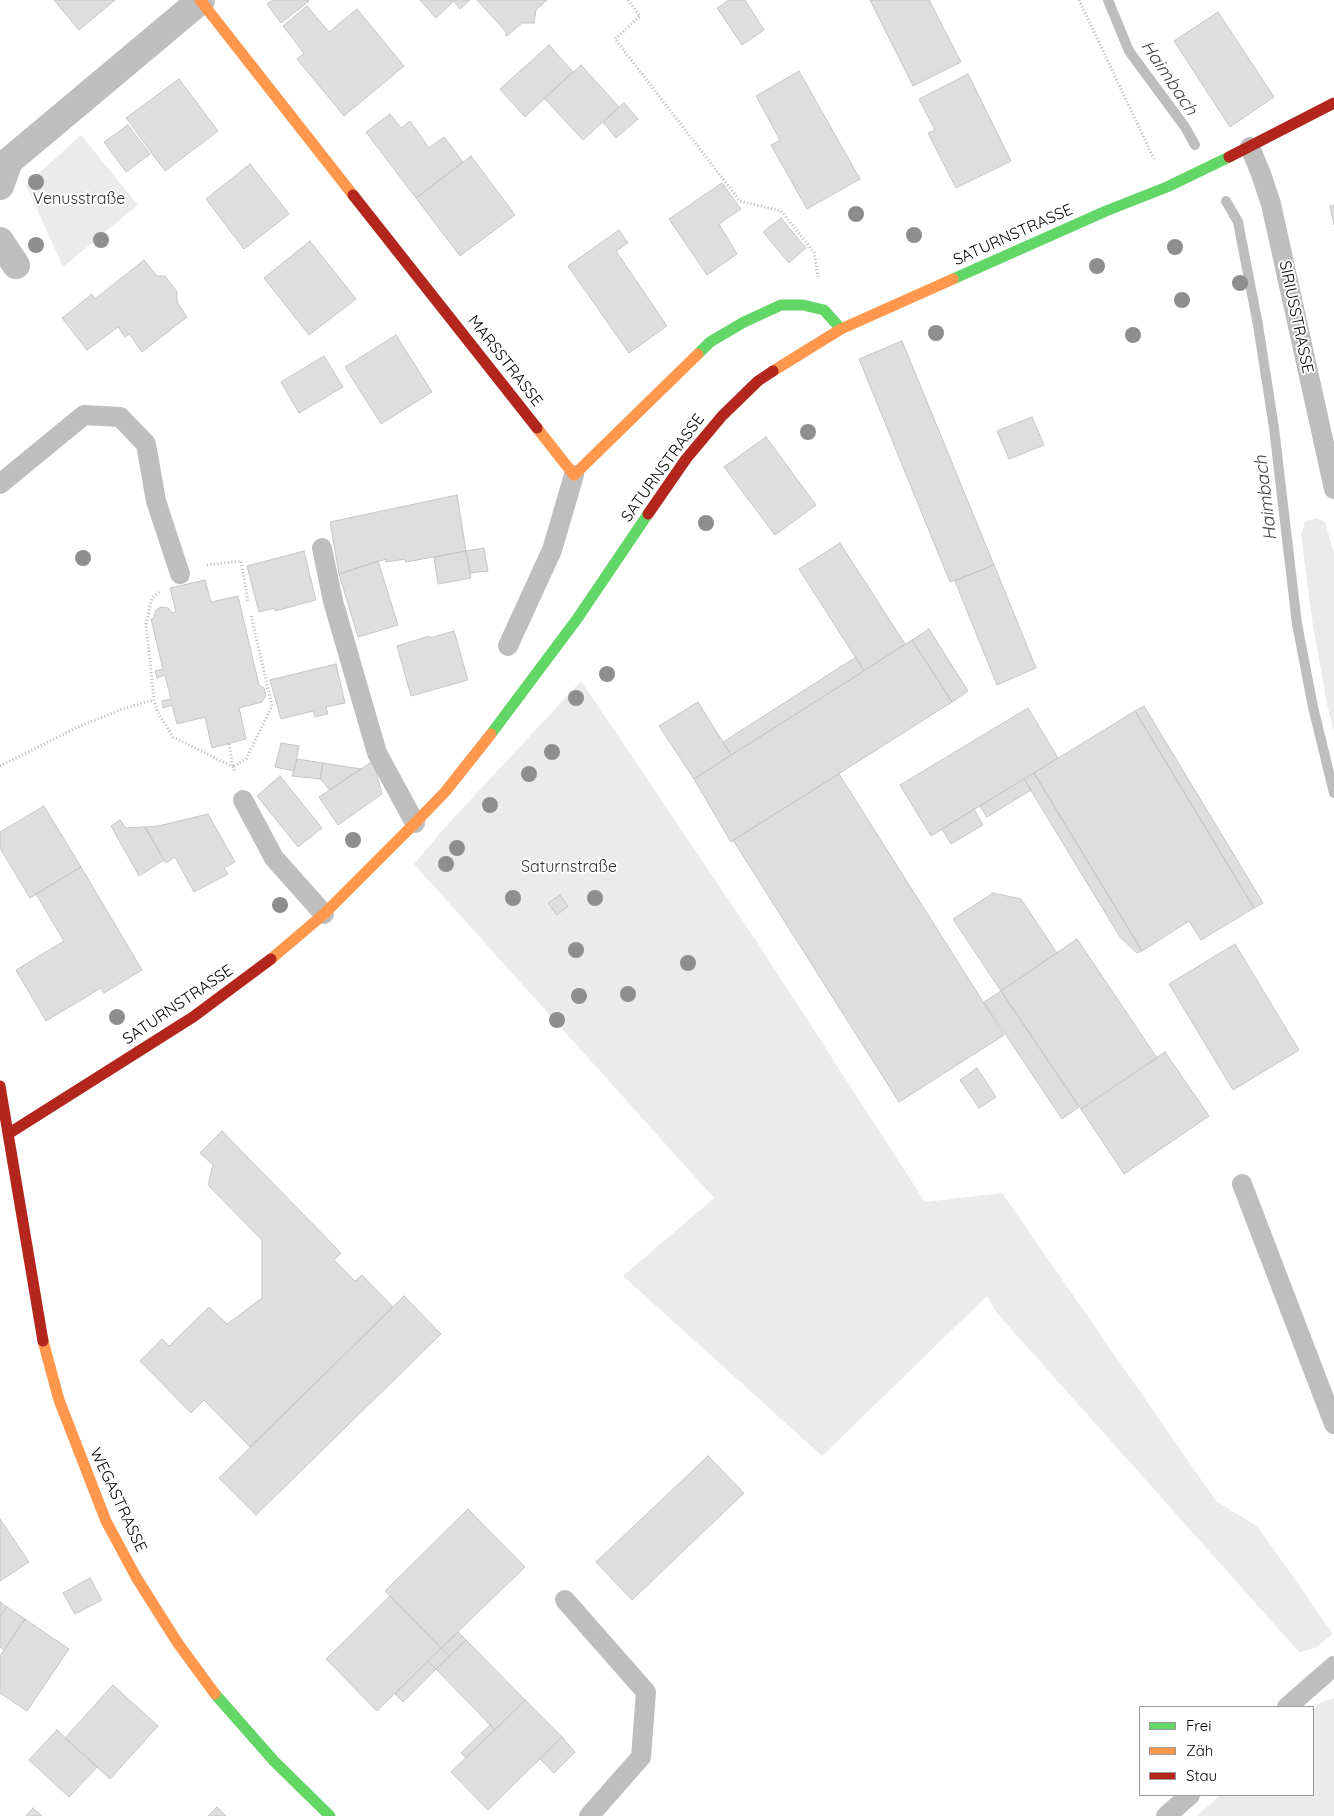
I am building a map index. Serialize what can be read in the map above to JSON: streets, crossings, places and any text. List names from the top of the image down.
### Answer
{
  "streets": {
    "street": ["SATURNSTRASSE", "MARSSTRASSE", "WEGASTRASSE"],
    "lane": ["SIRIUSSTRASSE"]
  },
  "crossings": [
    ["SATURNSTRASSE", "SIRIUSSTRASSE"],
    ["SATURNSTRASSE", "WEGASTRASSE"]
  ],
  "water": ["Haimbach"],
  "parks": ["Venusstraße", "Saturnstraße"],
  "legend": ["Frei", "Zäh", "Stau"]
}
